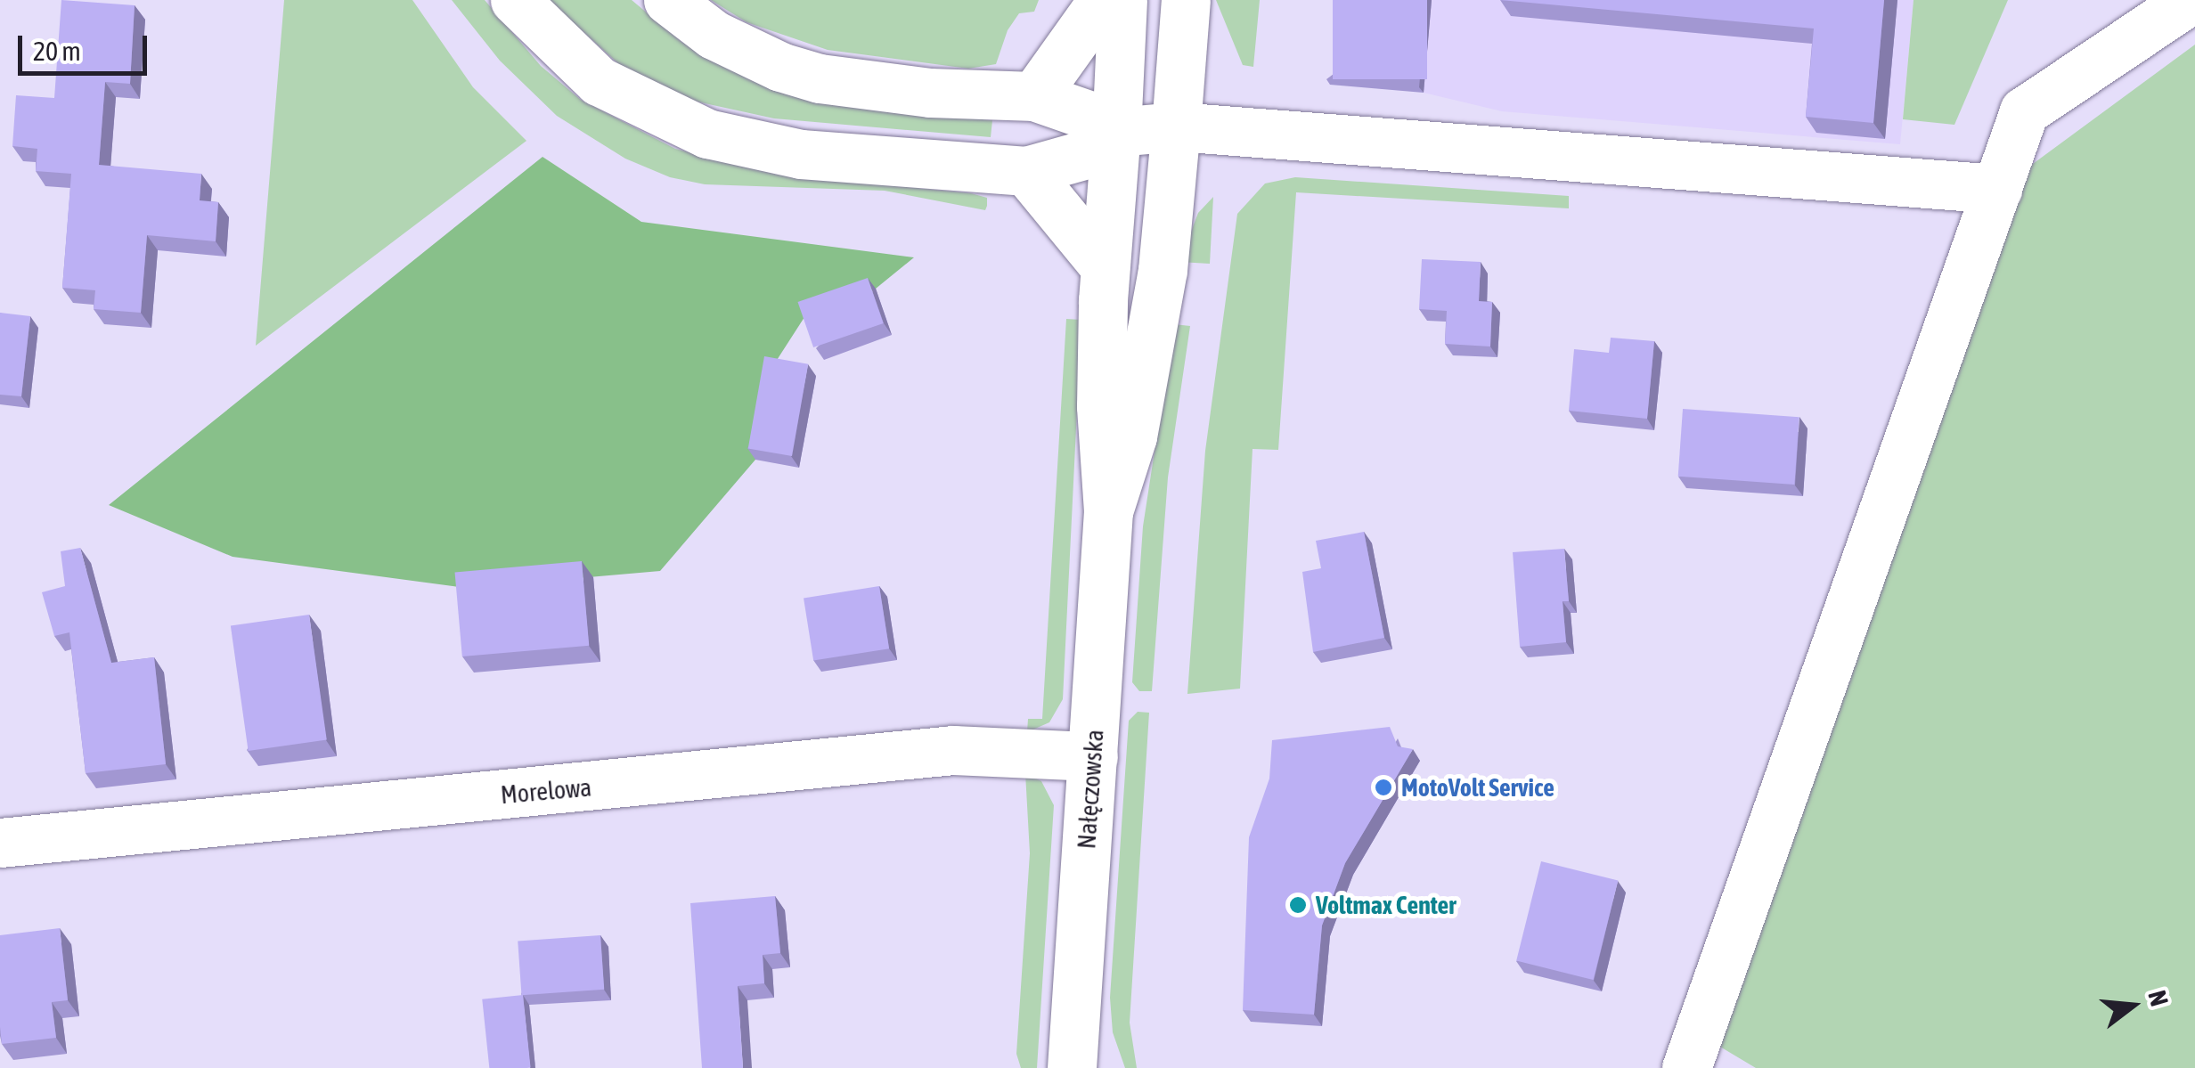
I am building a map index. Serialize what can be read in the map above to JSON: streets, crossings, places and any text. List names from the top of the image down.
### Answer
{
  "streets": {
    "street": ["Nałęczowska", "Morelowa"]
  },
  "crossings": [
    ["Nałęczowska", "Morelowa"]
  ],
  "places": ["MotoVolt Service", "Voltmax Center"],
  "scale_bar": "20 m",
  "north": "right"
}
